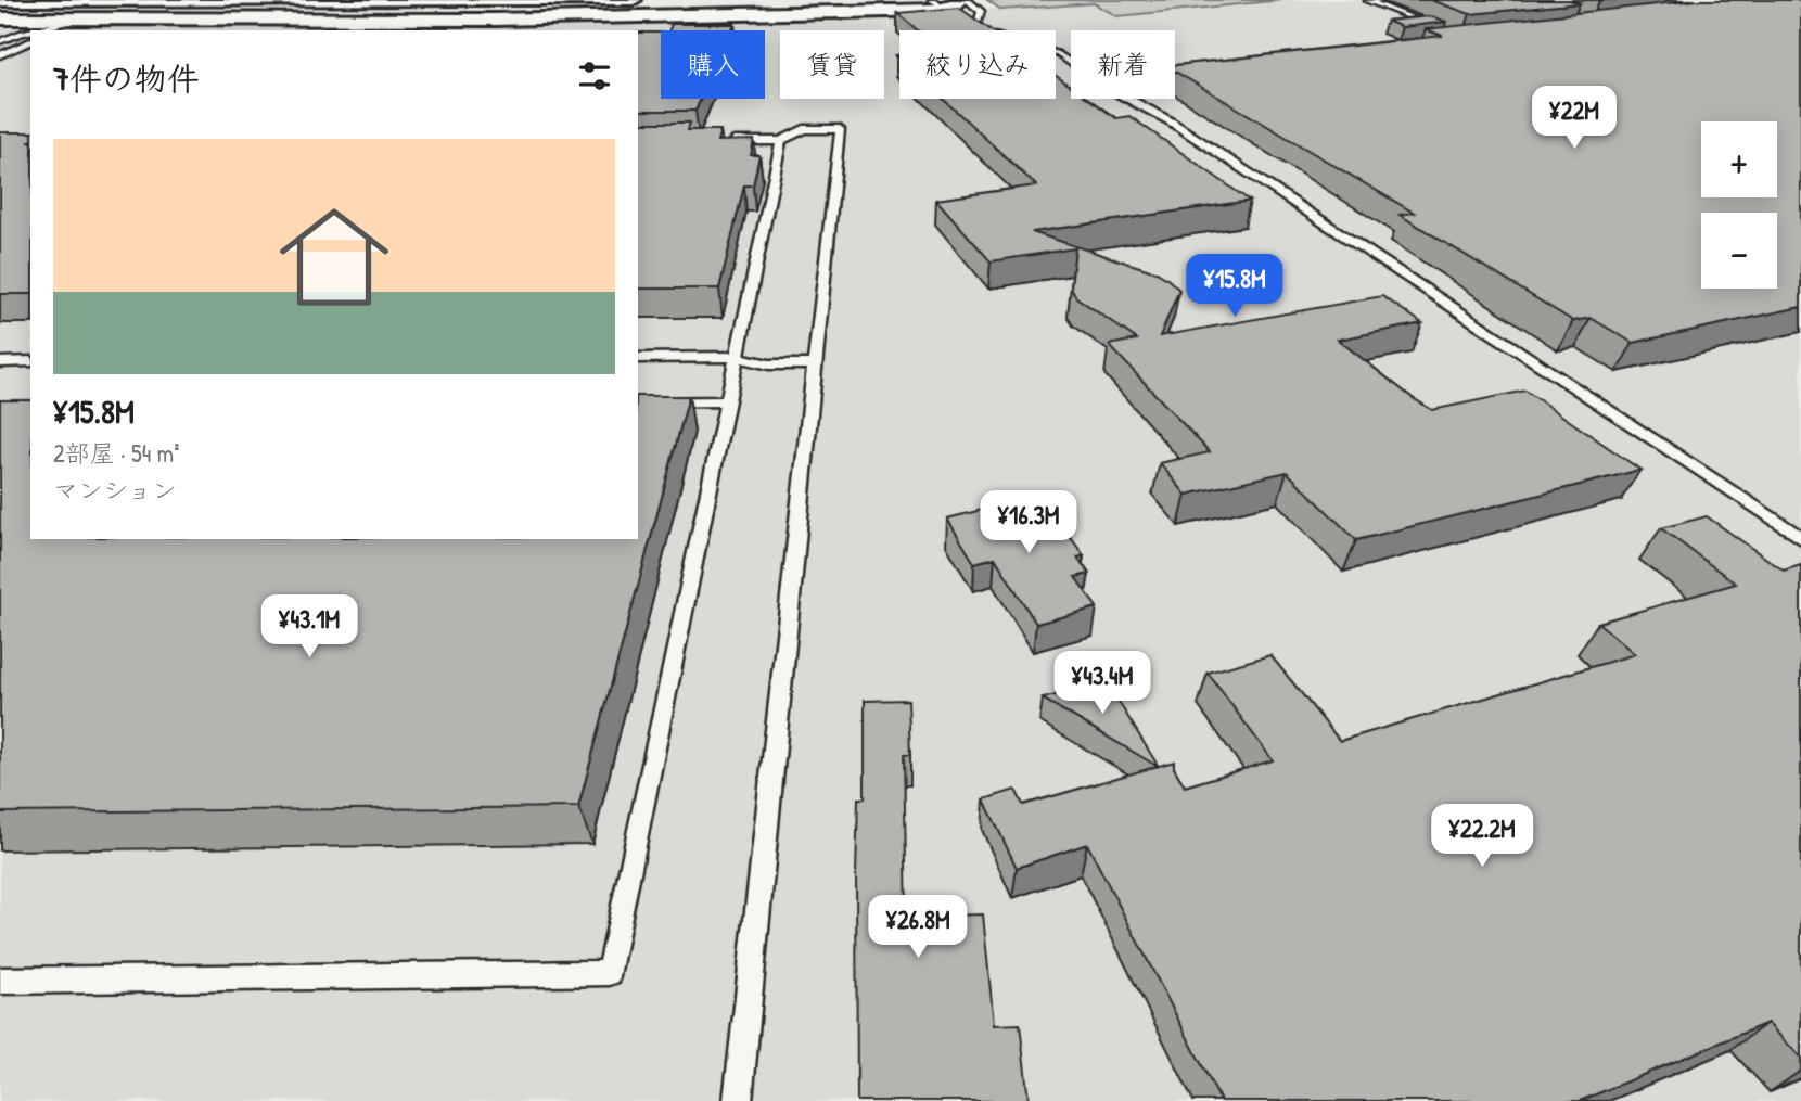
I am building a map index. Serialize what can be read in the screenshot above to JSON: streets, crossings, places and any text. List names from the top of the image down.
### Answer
{
  "page": {
    "chip": [
      "購入",
      "賃貸",
      "絞り込み",
      "新着"
    ],
    "heading": "7件の物件",
    "price": [
      "¥22M",
      "¥15.8M",
      "¥16.3M",
      "¥43.1M",
      "¥43.4M",
      "¥22.2M",
      "¥26.8M"
    ],
    "map_buttons": ["+", "−"],
    "list": [
      {
        "name": "¥15.8M",
        "note": "2部屋 · 54 m² · マンション"
      }
    ]
  }
}
